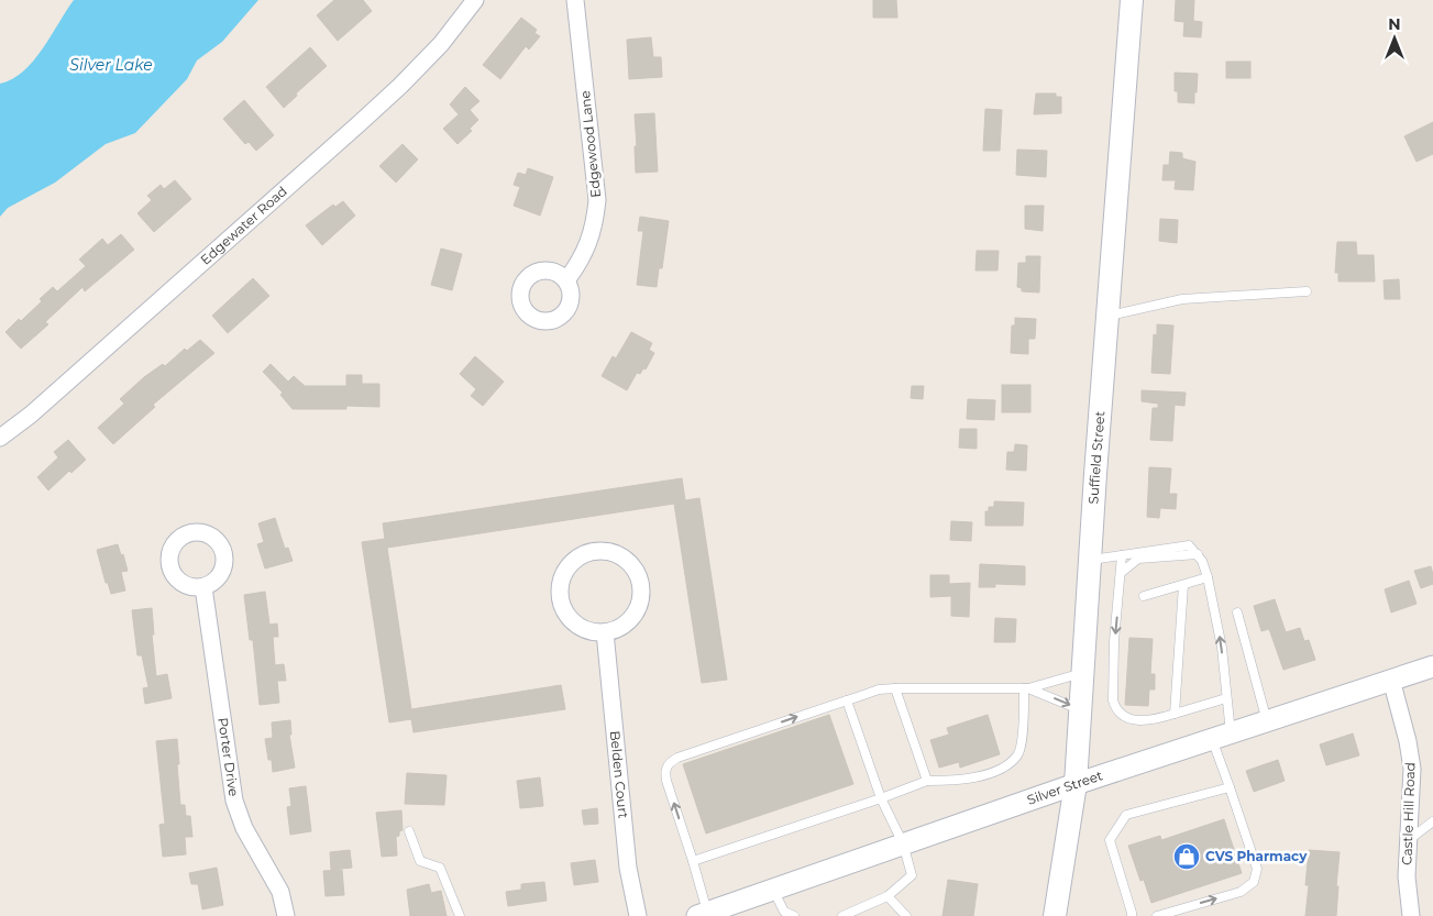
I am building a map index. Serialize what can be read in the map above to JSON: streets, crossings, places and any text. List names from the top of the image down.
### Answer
{
  "streets": {
    "main road": ["Suffield Street"],
    "street": [
      "Edgewood Lane",
      "Edgewater Road",
      "Porter Drive",
      "Belden Court",
      "Silver Street",
      "Castle Hill Road"
    ]
  },
  "crossings": [
    ["Suffield Street", "Silver Street"],
    ["Silver Street", "Castle Hill Road"]
  ],
  "water": ["Silver Lake"],
  "places": {
    "shop": ["CVS Pharmacy"]
  },
  "north": "top"
}
